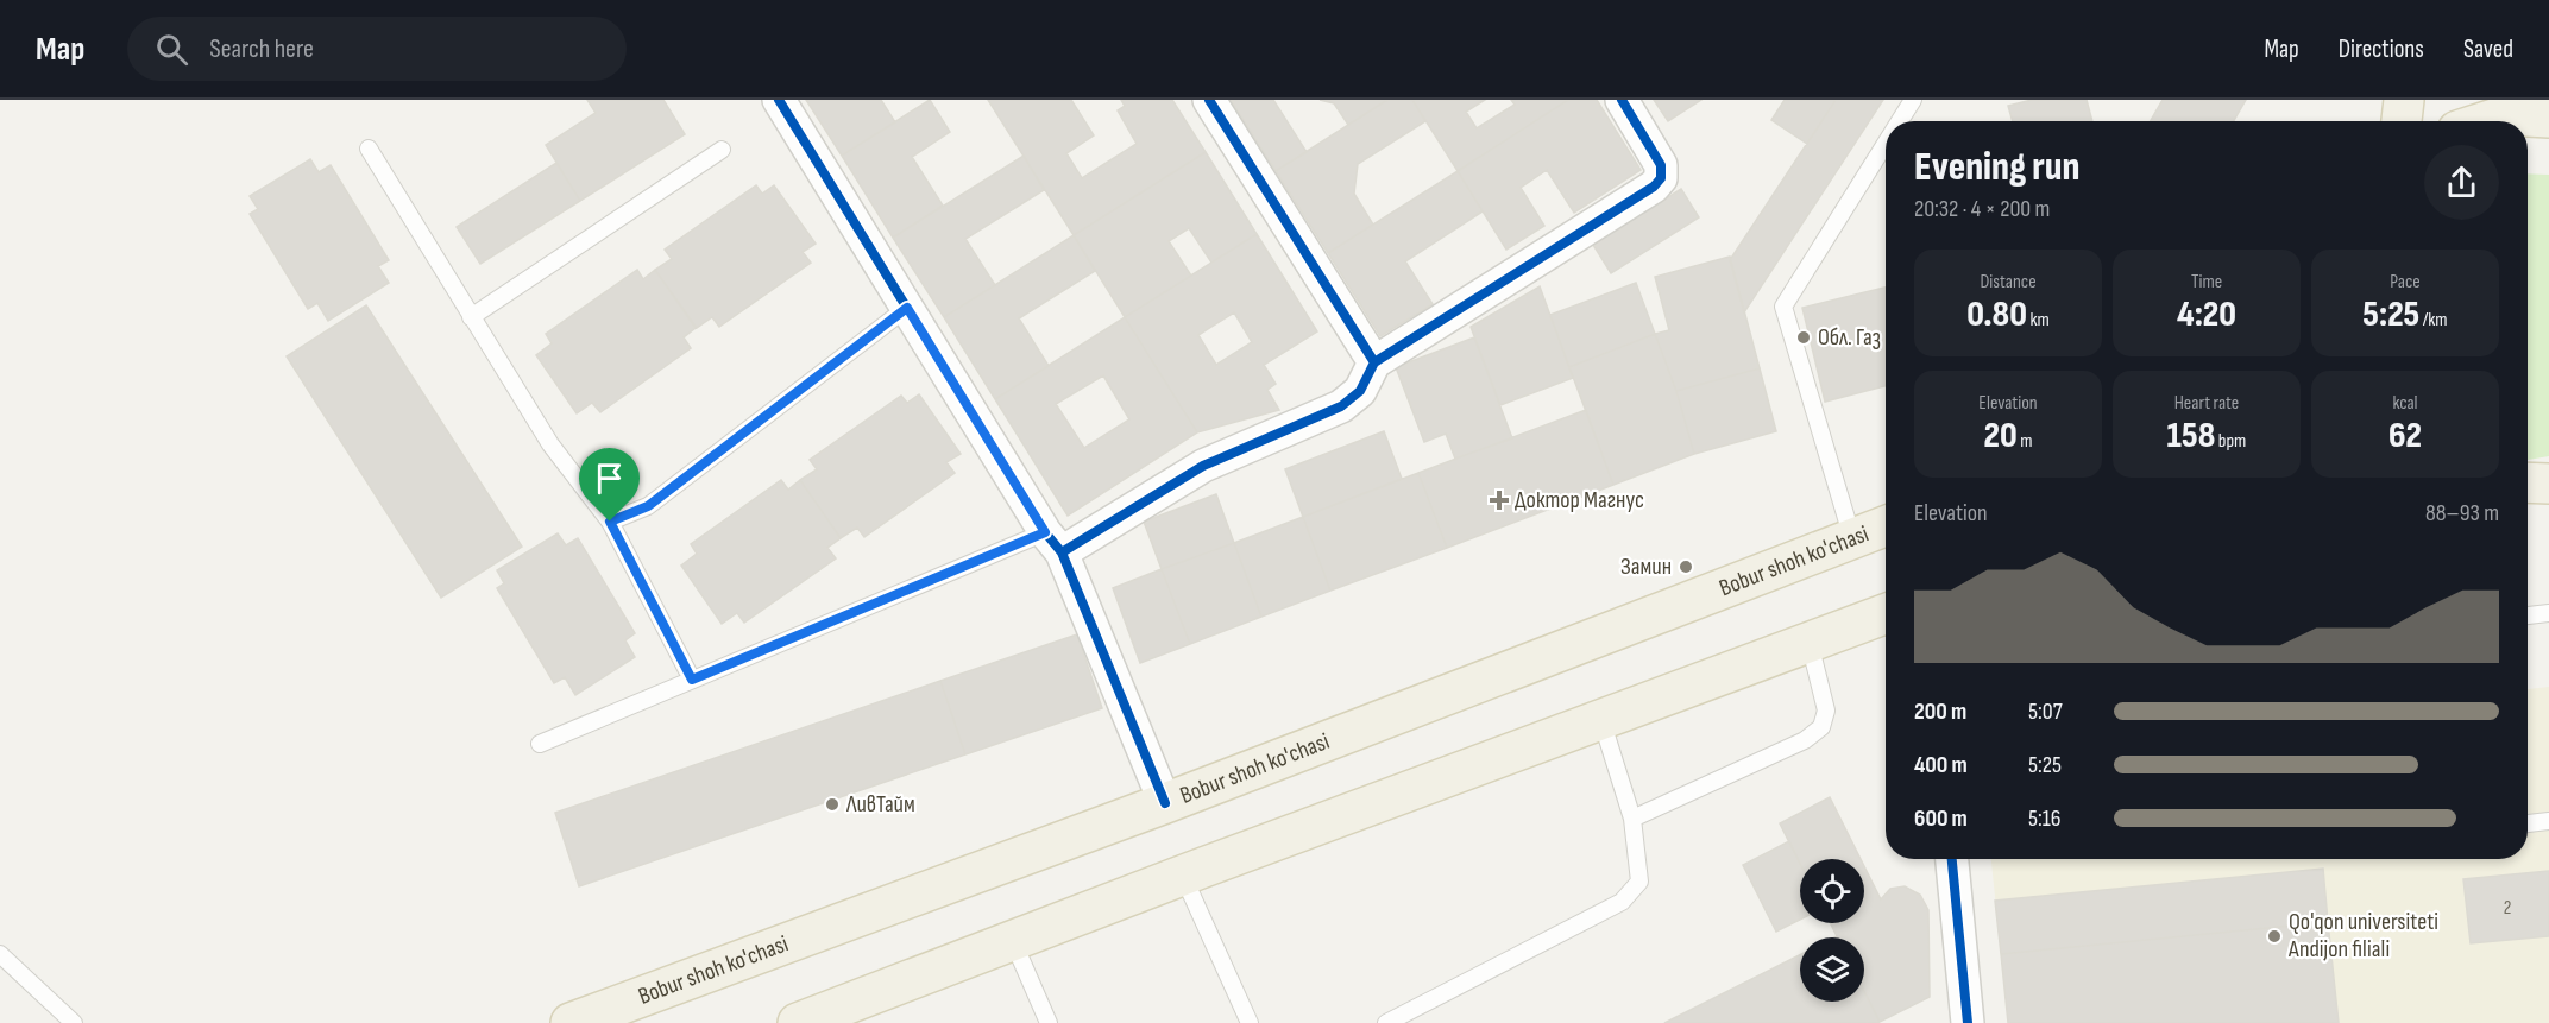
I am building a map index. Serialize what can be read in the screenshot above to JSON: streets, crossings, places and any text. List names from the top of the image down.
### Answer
{
  "streets": {
    "main road": ["Bobur shoh ko'chasi"]
  },
  "places": {
    "other": [
      "Обл. Газ",
      "Замин",
      "ЛивТайм",
      "Qo'qon universiteti Andijon filiali"
    ],
    "health": ["Доктор Магнус"]
  },
  "house_numbers": ["2"],
  "page": {
    "header": "Map",
    "search": "Search here",
    "nav": ["Map", "Directions", "Saved"],
    "heading": ["Evening run", "20:32 · 4 × 200 m"],
    "stats": [
      ["Distance", "0.80 km"],
      ["Time", "4:20"],
      ["Pace", "5:25 /km"],
      ["Elevation", "20 m"],
      ["Heart rate", "158 bpm"],
      ["kcal", "62"]
    ],
    "chart": ["Elevation", "88–93 m"],
    "list": [
      {
        "name": "200 m",
        "note": "5:07"
      },
      {
        "name": "400 m",
        "note": "5:25"
      },
      {
        "name": "600 m",
        "note": "5:16"
      }
    ]
  }
}
